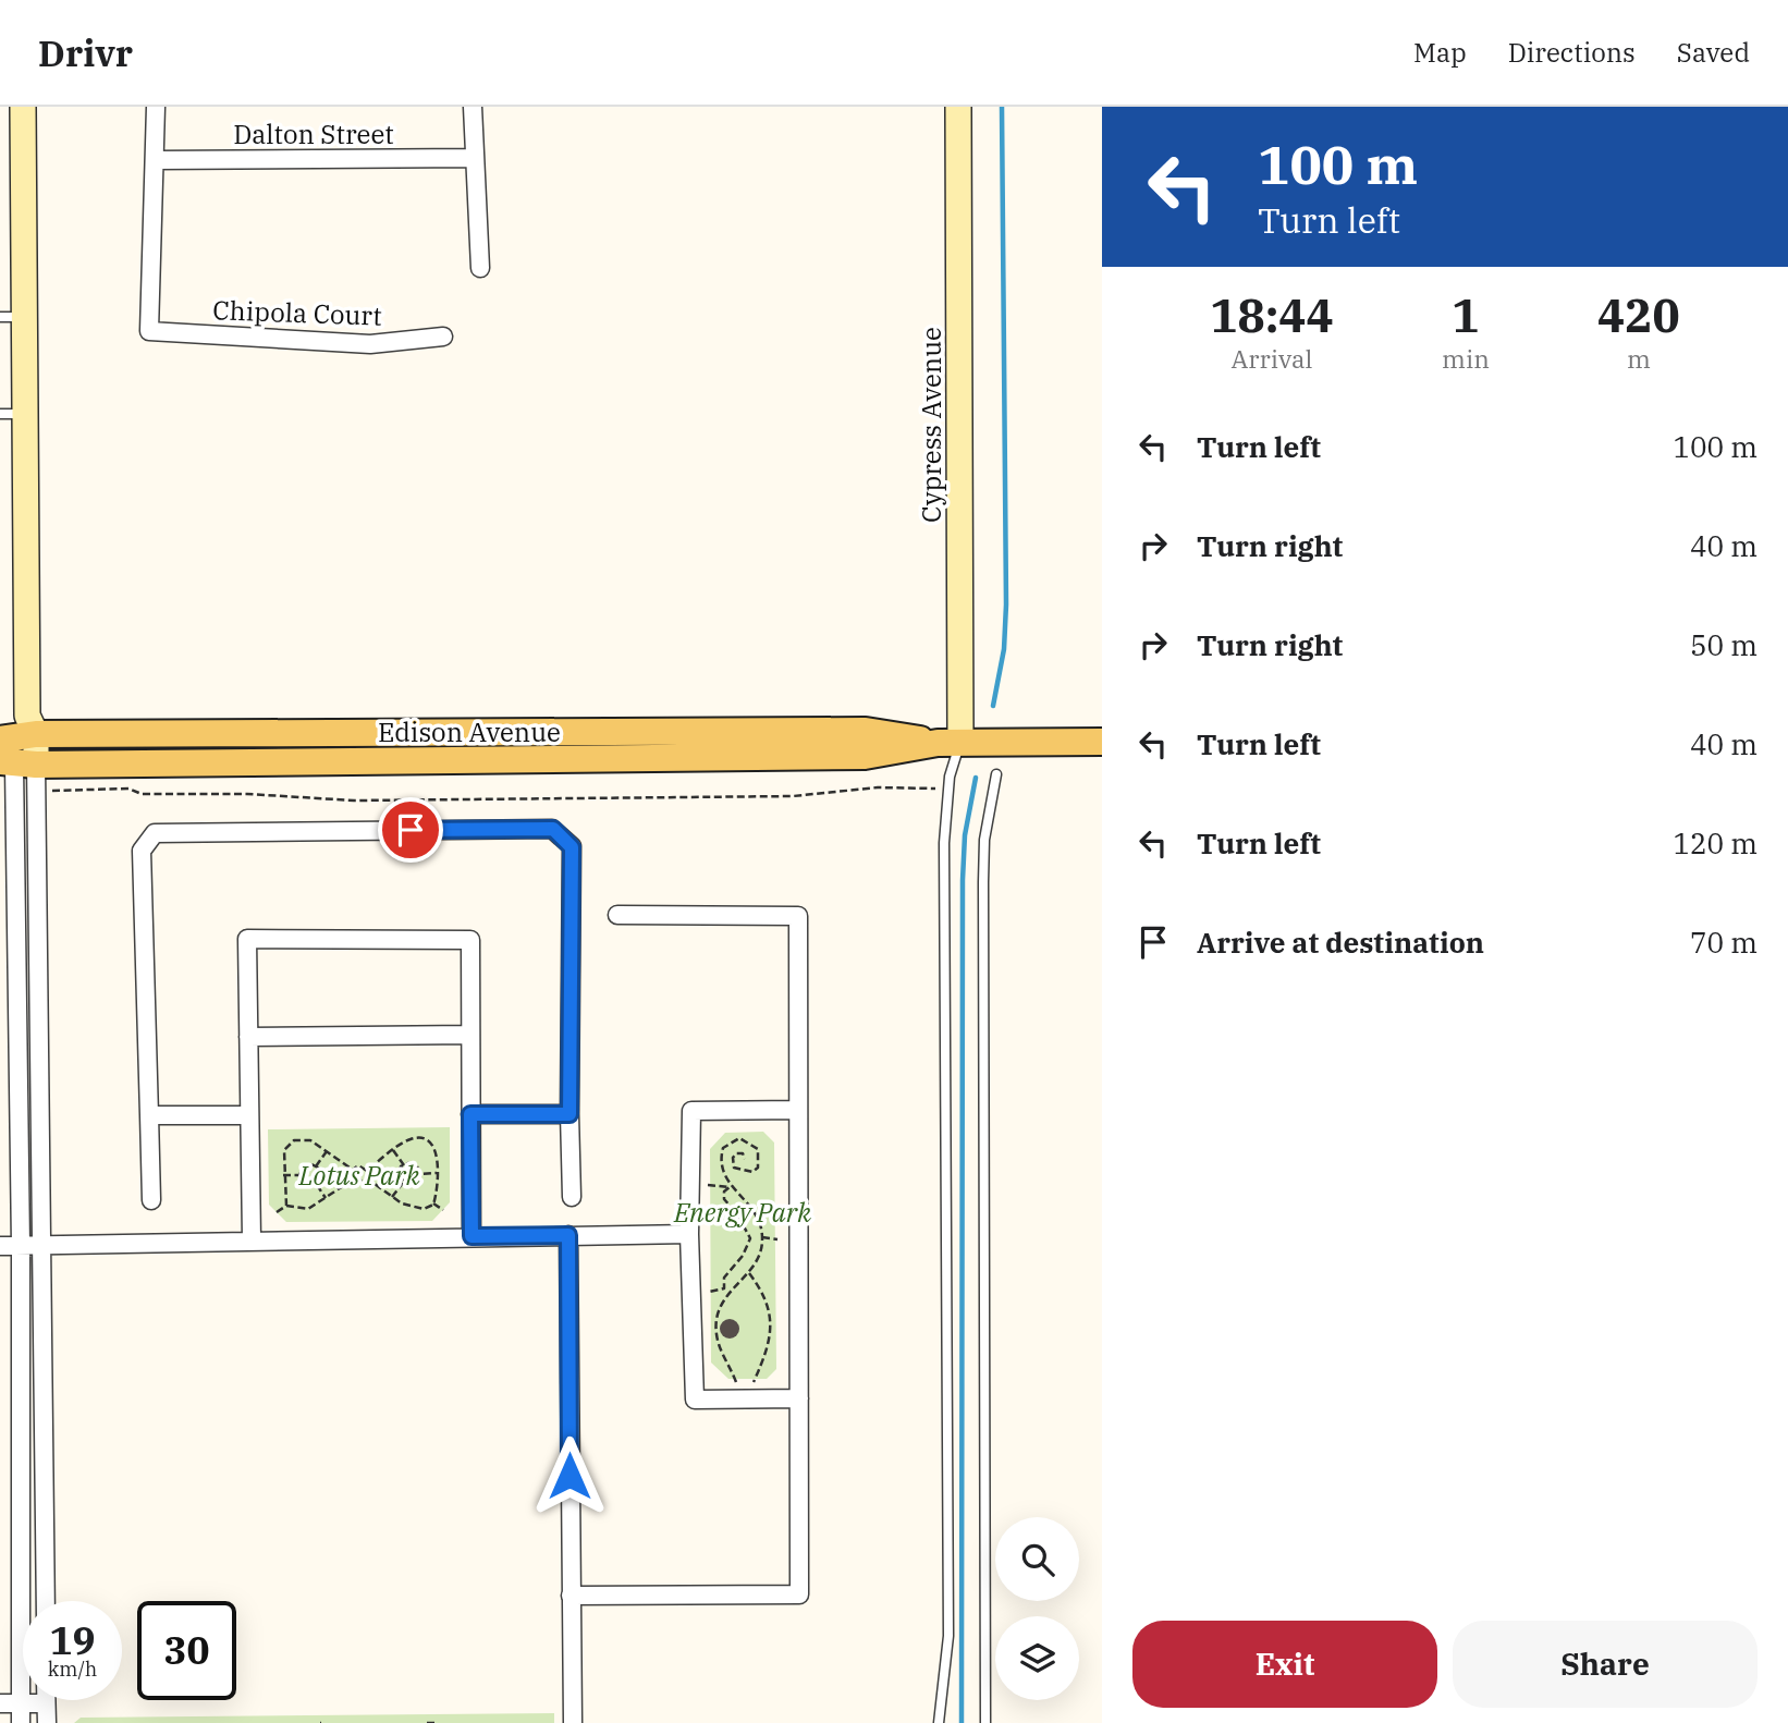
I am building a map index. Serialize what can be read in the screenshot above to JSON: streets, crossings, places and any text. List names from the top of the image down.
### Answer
{
  "streets": {
    "main road": ["Cypress Avenue", "Edison Avenue"],
    "street": ["Dalton Street", "Chipola Court"]
  },
  "crossings": [
    ["Dalton Street", "Chipola Court"],
    ["Cypress Avenue", "Edison Avenue"]
  ],
  "parks": ["Lotus Park", "Energy Park"],
  "page": {
    "header": "Drivr",
    "nav": ["Map", "Directions", "Saved"],
    "turn": ["100 m", "Turn left"],
    "eta": [
      "18:44",
      "Arrival",
      "1",
      "min",
      "420",
      "m"
    ],
    "list": [
      {
        "name": "Turn left",
        "value": "100 m"
      },
      {
        "name": "Turn right",
        "value": "40 m"
      },
      {
        "name": "Turn right",
        "value": "50 m"
      },
      {
        "name": "Turn left",
        "value": "40 m"
      },
      {
        "name": "Turn left",
        "value": "120 m"
      },
      {
        "name": "Arrive at destination",
        "value": "70 m"
      }
    ],
    "speed": "19 km/h",
    "limit": "30",
    "buttons": ["Exit", "Share"]
  }
}
